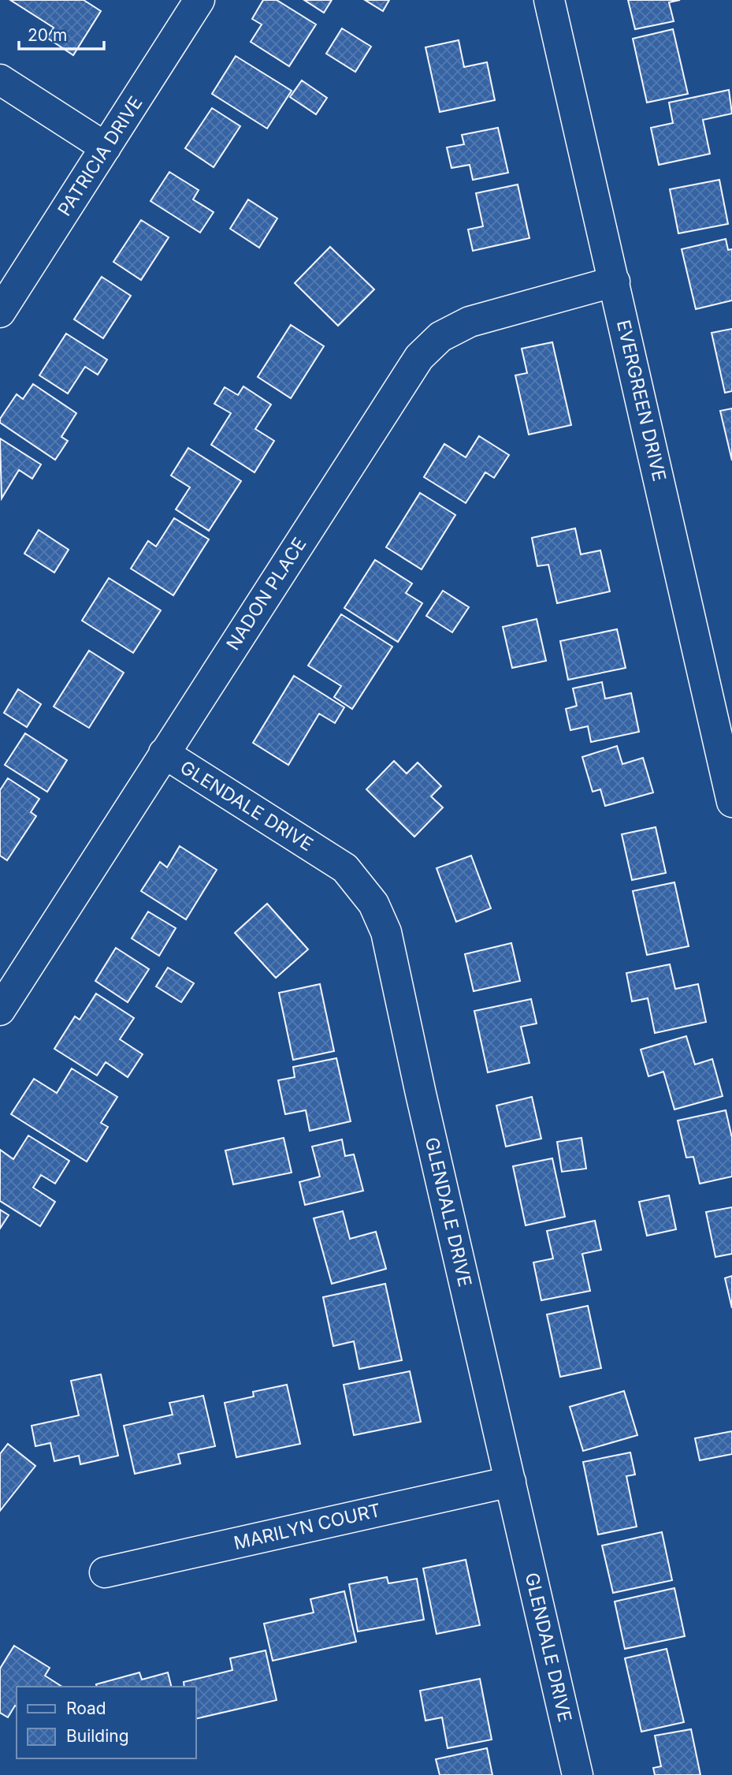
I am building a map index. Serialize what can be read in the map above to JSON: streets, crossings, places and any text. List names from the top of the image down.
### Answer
{
  "streets": {
    "street": [
      "PATRICIA DRIVE",
      "EVERGREEN DRIVE",
      "NADON PLACE",
      "GLENDALE DRIVE",
      "MARILYN COURT"
    ]
  },
  "crossings": [
    ["EVERGREEN DRIVE", "NADON PLACE"],
    ["NADON PLACE", "GLENDALE DRIVE"],
    ["GLENDALE DRIVE", "MARILYN COURT"]
  ],
  "legend": ["Road", "Building"],
  "scale_bar": "20 m"
}
